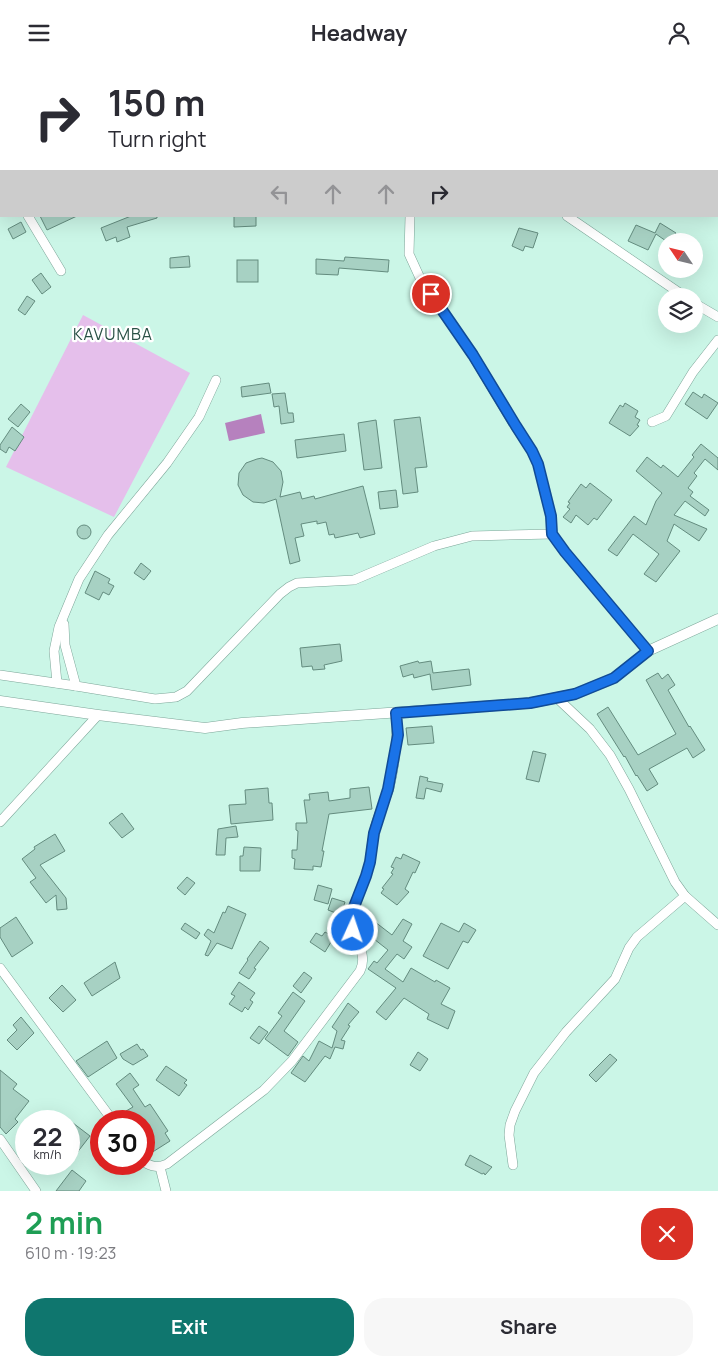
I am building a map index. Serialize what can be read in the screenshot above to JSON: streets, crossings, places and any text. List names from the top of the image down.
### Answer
{
  "districts": ["KAVUMBA"],
  "north": "top left",
  "page": {
    "header": "Headway",
    "turn": ["150 m", "Turn right"],
    "speed": "22 km/h",
    "limit": "30",
    "heading": ["2 min", "610 m · 19:23"],
    "buttons": ["Exit", "Share"]
  }
}
